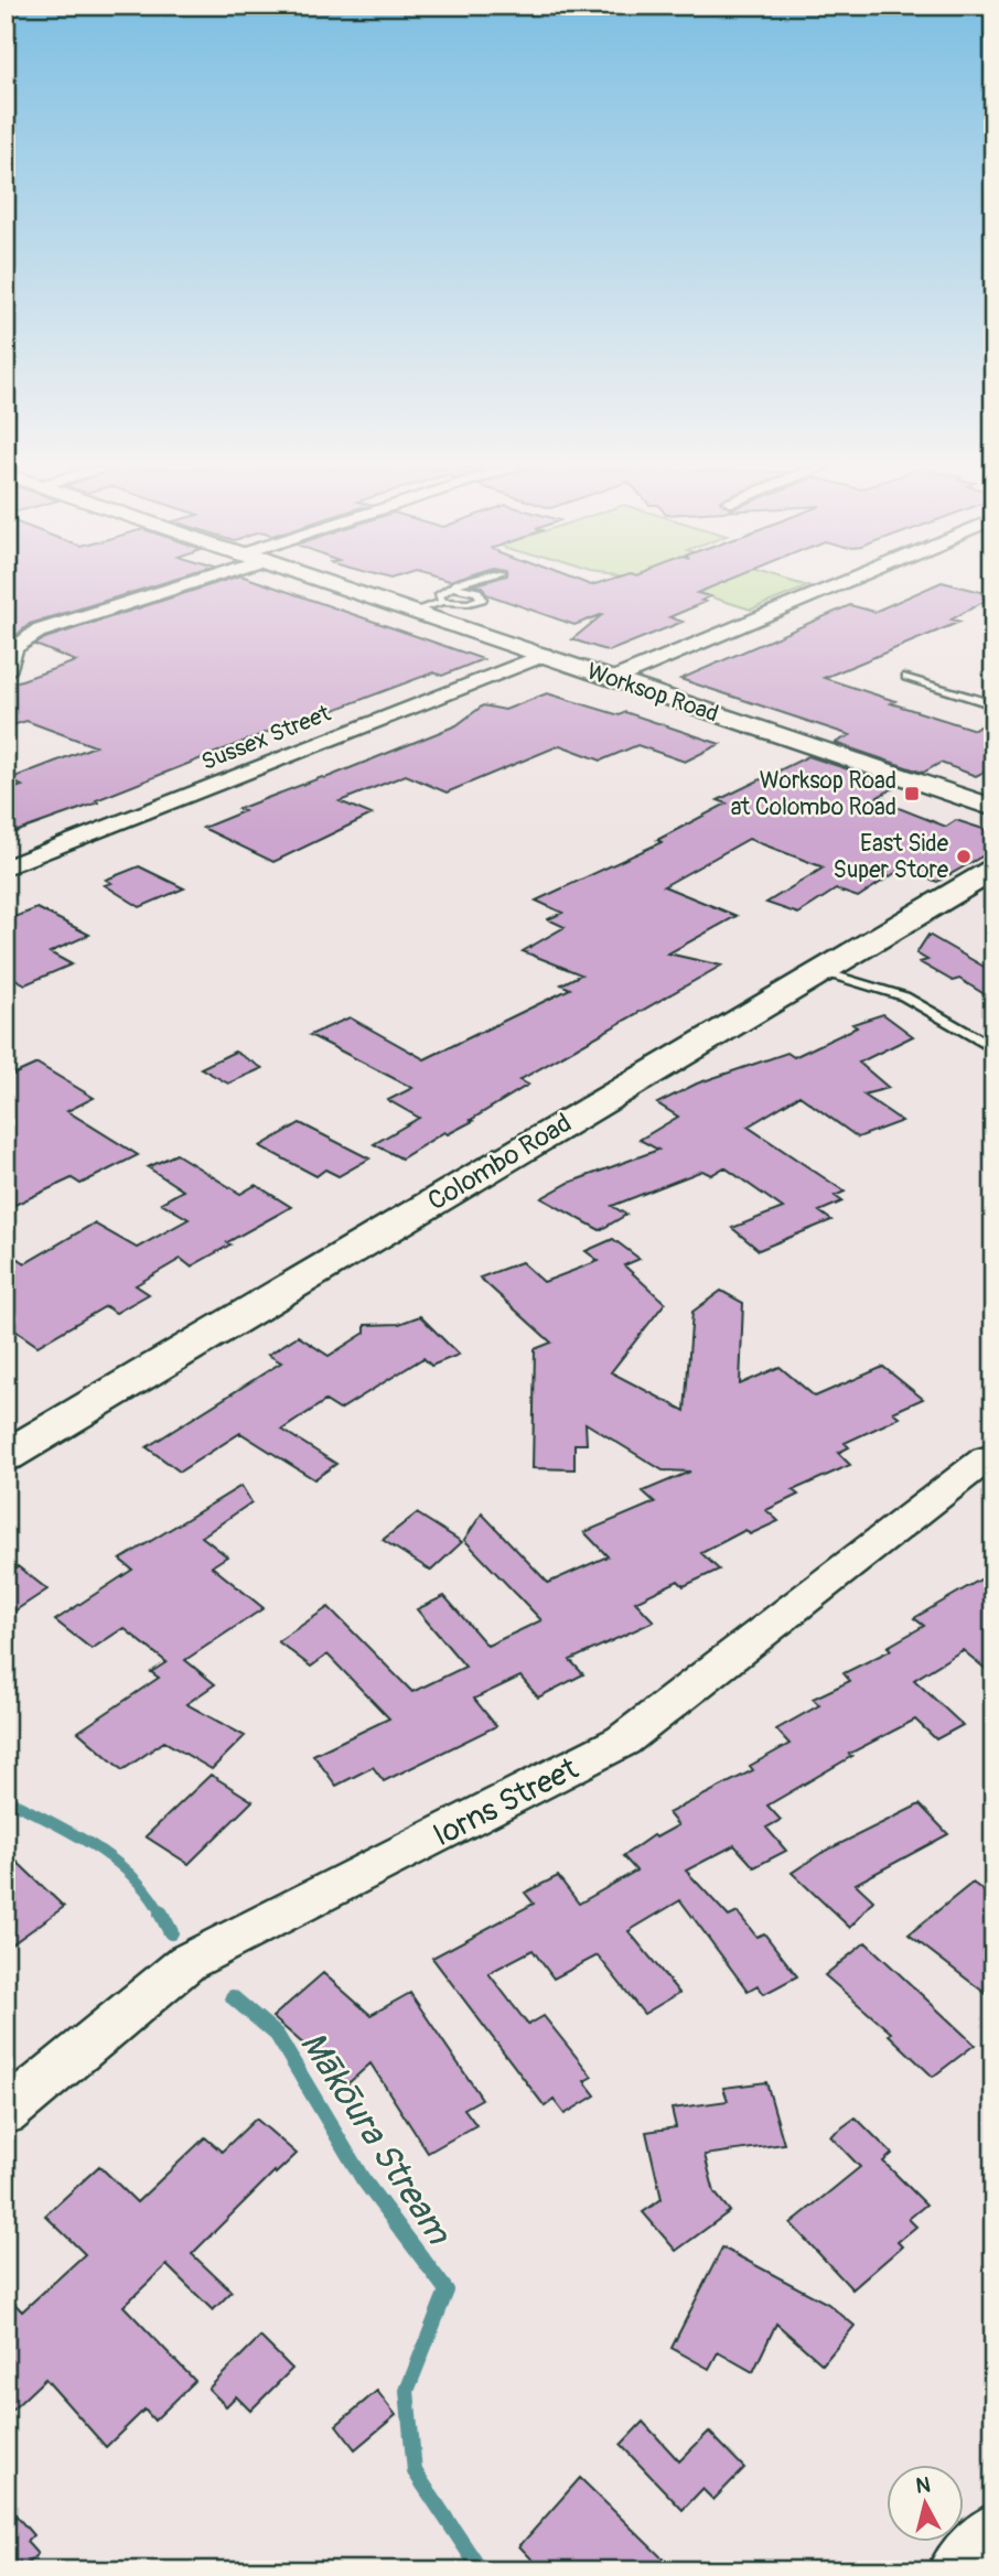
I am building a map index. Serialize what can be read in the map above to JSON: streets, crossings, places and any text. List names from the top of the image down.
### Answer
{
  "streets": {
    "street": [
      "Worksop Road",
      "Sussex Street",
      "Colombo Road",
      "Iorns Street"
    ]
  },
  "crossings": [
    ["Worksop Road", "Sussex Street"]
  ],
  "water": ["Mākōura Stream"],
  "places": {
    "transit": ["Worksop Road at Colombo Road"],
    "other": ["East Side Super Store"]
  },
  "north": "top"
}
